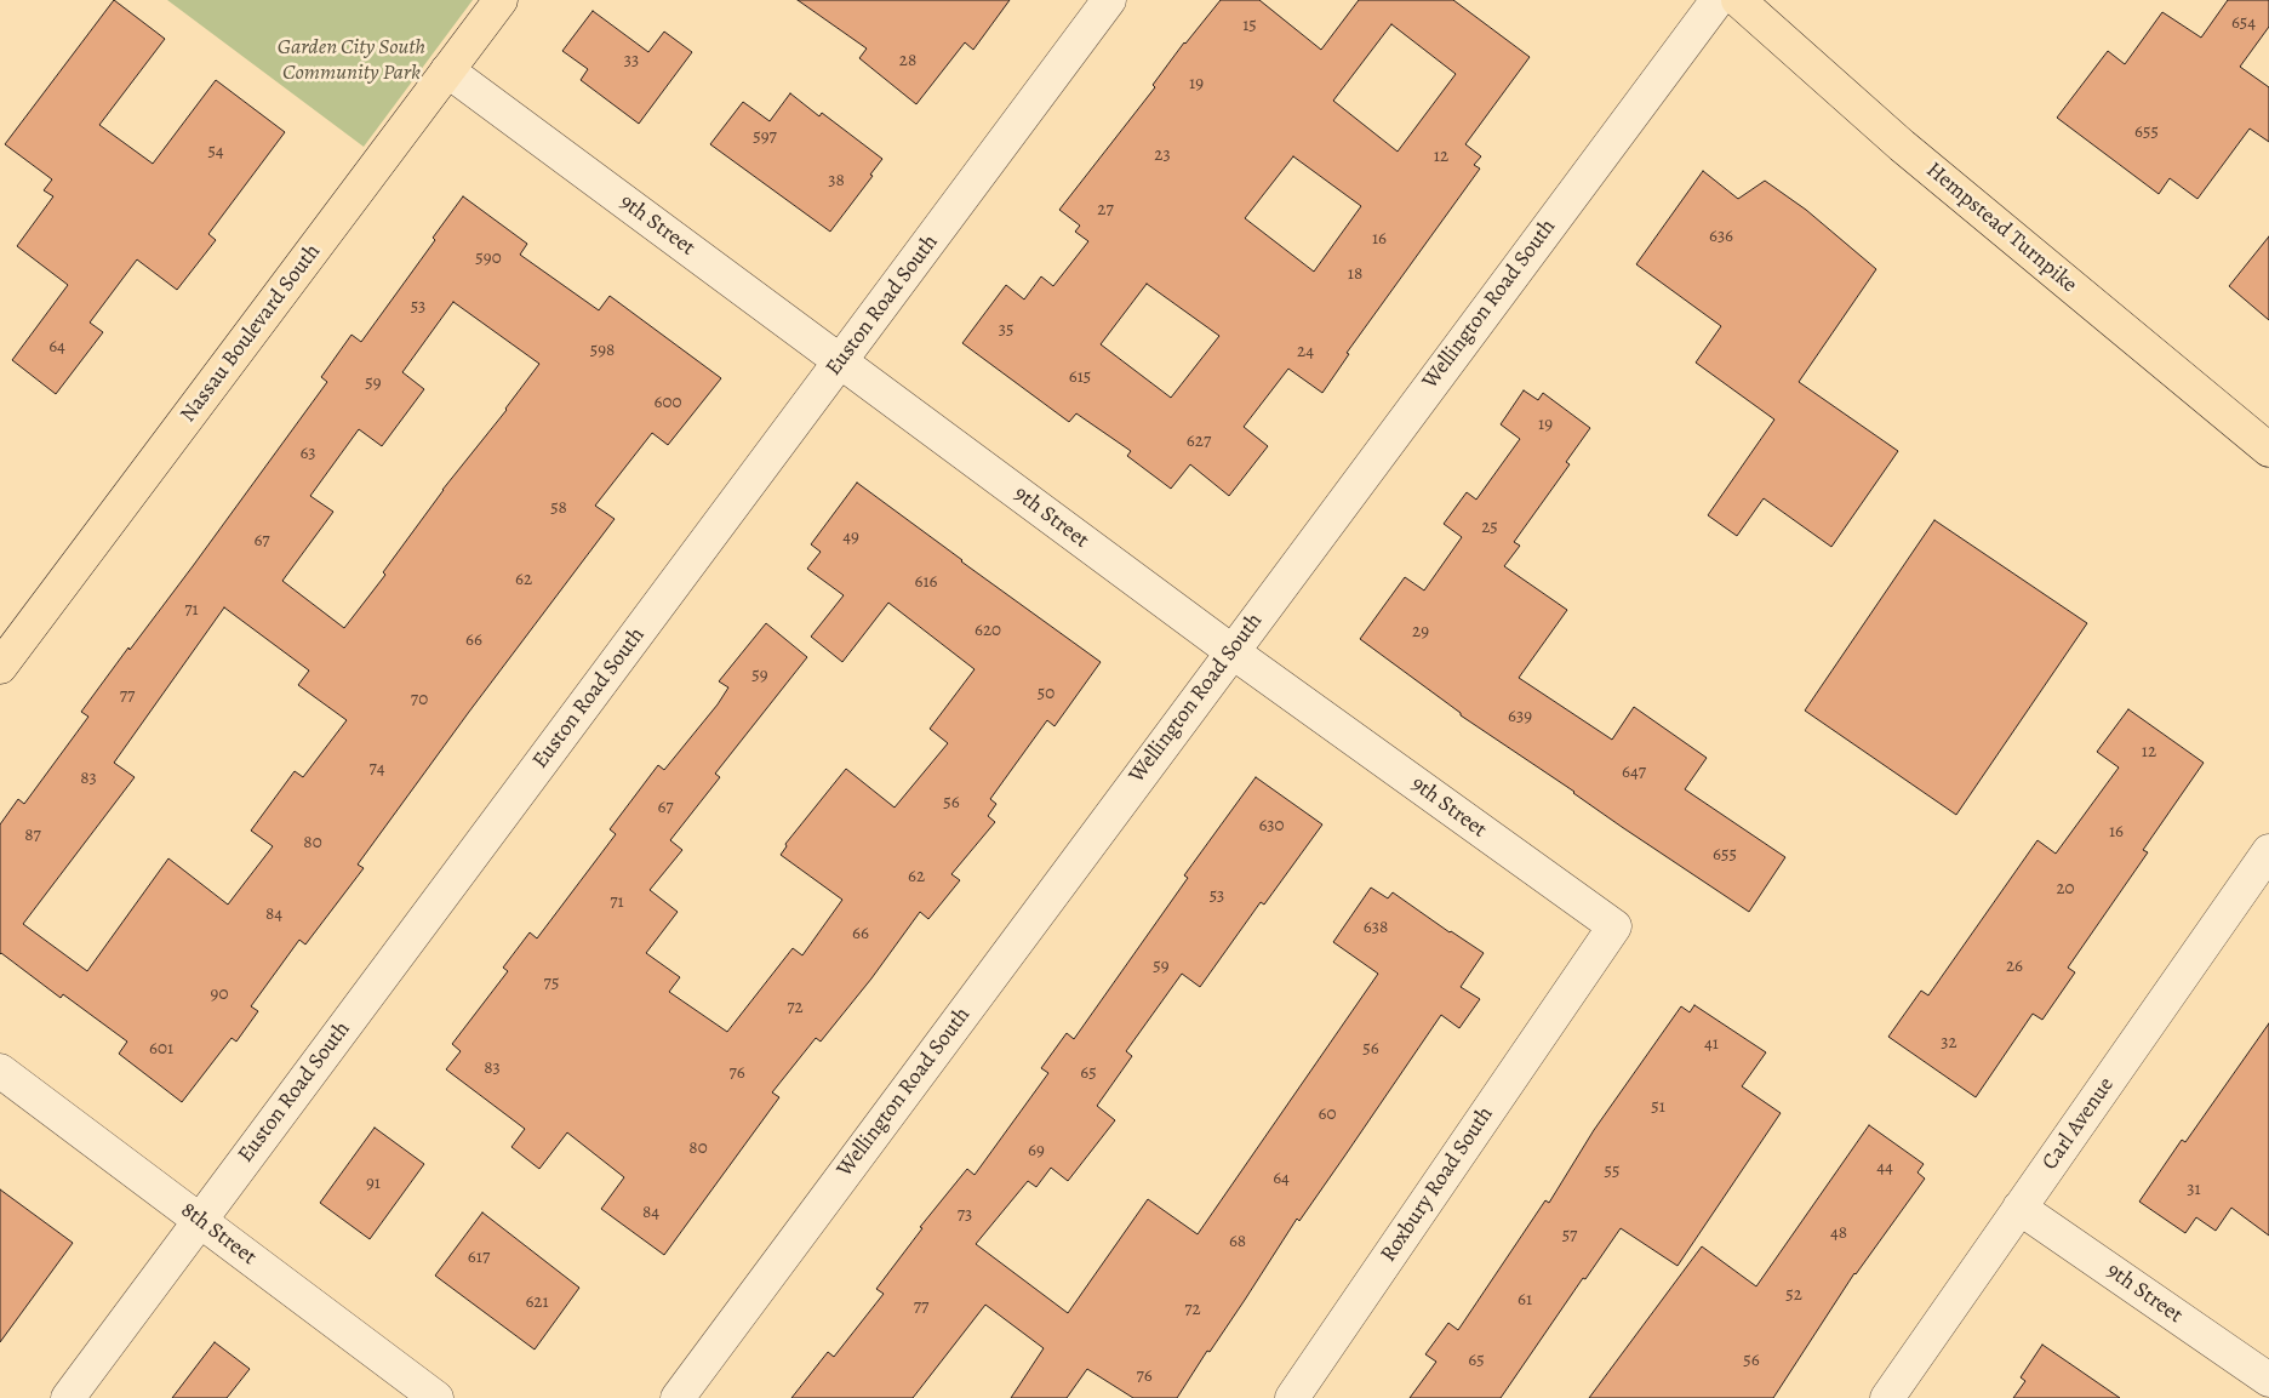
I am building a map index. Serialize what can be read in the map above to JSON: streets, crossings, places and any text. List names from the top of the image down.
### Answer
{
  "streets": {
    "main road": ["Hempstead Turnpike", "Nassau Boulevard South"],
    "street": [
      "9th Street",
      "Wellington Road South",
      "Euston Road South",
      "Carl Avenue",
      "Roxbury Road South",
      "8th Street"
    ]
  },
  "crossings": [
    ["9th Street", "Wellington Road South"],
    ["9th Street", "Euston Road South"],
    ["9th Street", "Nassau Boulevard South"],
    ["9th Street", "Carl Avenue"],
    ["9th Street", "Roxbury Road South"],
    ["Euston Road South", "8th Street"]
  ],
  "parks": ["Garden City South Community Park"],
  "house_numbers": [
    "654",
    "15",
    "33",
    "28",
    "19",
    "655",
    "597",
    "54",
    "23",
    "12",
    "38",
    "27",
    "636",
    "16",
    "590",
    "18",
    "53",
    "35",
    "64",
    "598",
    "24",
    "615",
    "59",
    "600",
    "19",
    "627",
    "63",
    "58",
    "25",
    "49",
    "67",
    "62",
    "616",
    "71",
    "620",
    "29",
    "66",
    "59",
    "50",
    "77",
    "70",
    "639",
    "12",
    "74",
    "647",
    "83",
    "56",
    "67",
    "630",
    "16",
    "87",
    "80",
    "655",
    "62",
    "20",
    "53",
    "71",
    "84",
    "638",
    "66",
    "59",
    "26",
    "75",
    "90",
    "72",
    "32",
    "41",
    "601",
    "56",
    "83",
    "76",
    "65",
    "51",
    "60",
    "80",
    "69",
    "44",
    "55",
    "64",
    "91",
    "31",
    "84",
    "73",
    "48",
    "57",
    "68",
    "617",
    "52",
    "61",
    "621",
    "77",
    "72",
    "65",
    "56",
    "76"
  ]
}
